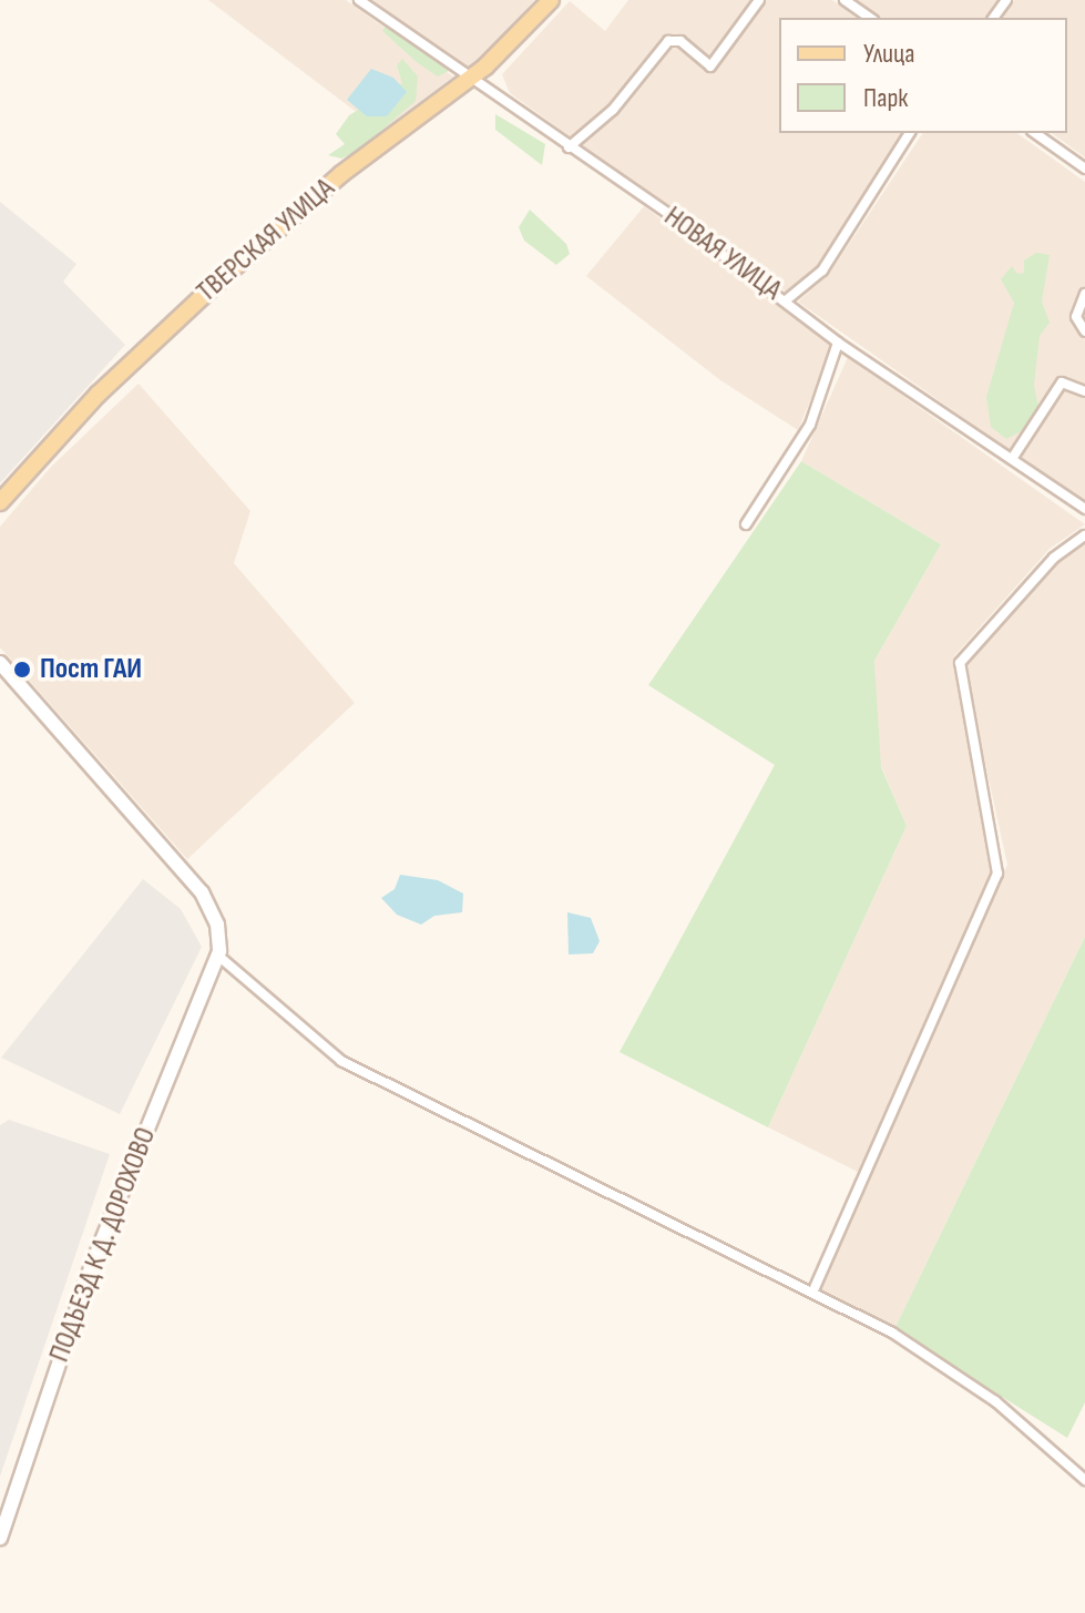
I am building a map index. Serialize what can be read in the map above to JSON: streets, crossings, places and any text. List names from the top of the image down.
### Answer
{
  "streets": {
    "main road": ["ТВЕРСКАЯ УЛИЦА"],
    "street": ["НОВАЯ УЛИЦА", "ПОДЪЕЗД К Д. ДОРОХОВО"]
  },
  "crossings": [
    ["ТВЕРСКАЯ УЛИЦА", "НОВАЯ УЛИЦА"]
  ],
  "places": ["Пост ГАИ"],
  "legend": ["Улица", "Парк"]
}
